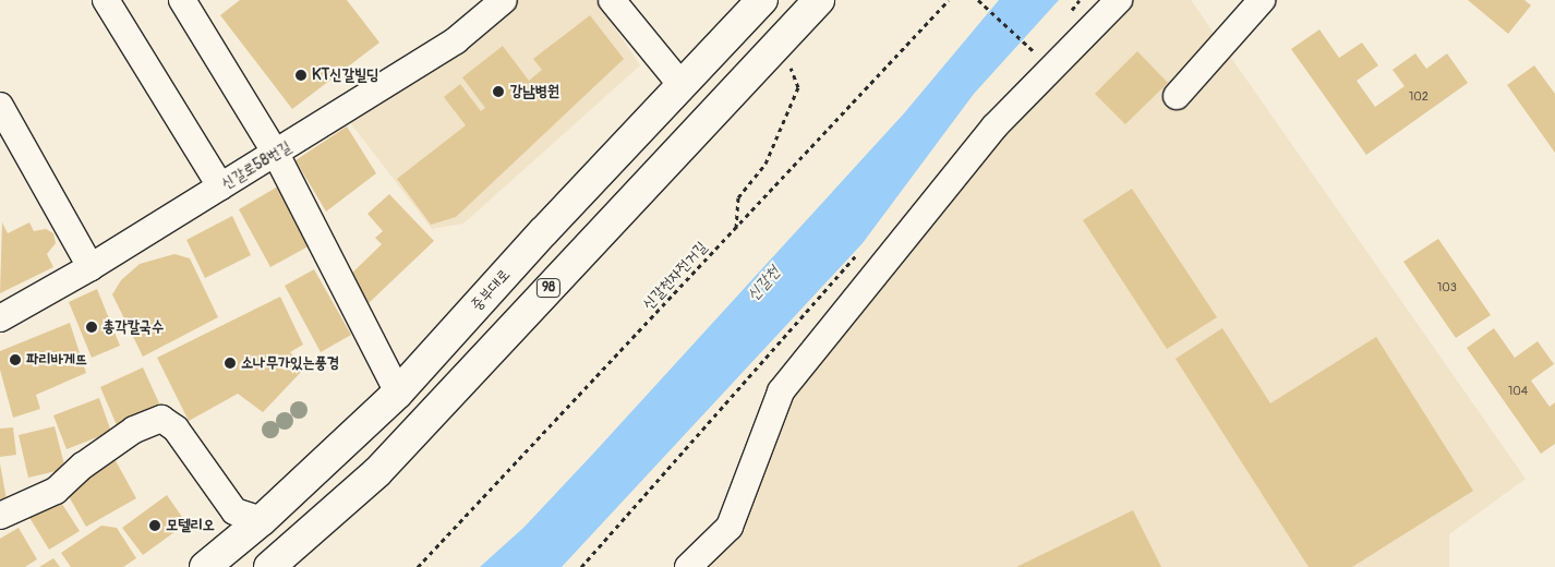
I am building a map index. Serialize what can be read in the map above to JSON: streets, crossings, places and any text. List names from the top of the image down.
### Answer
{
  "streets": {
    "main road": ["98", "중부대로"],
    "street": ["신갈로58번길"],
    "path": ["신갈천자전거길"]
  },
  "water": ["신갈천"],
  "places": [
    "KT신갈빌딩",
    "강남병원",
    "총각칼국수",
    "파리바게뜨",
    "소나무가있는풍경",
    "모텔리오"
  ],
  "house_numbers": ["102", "103", "104"]
}
